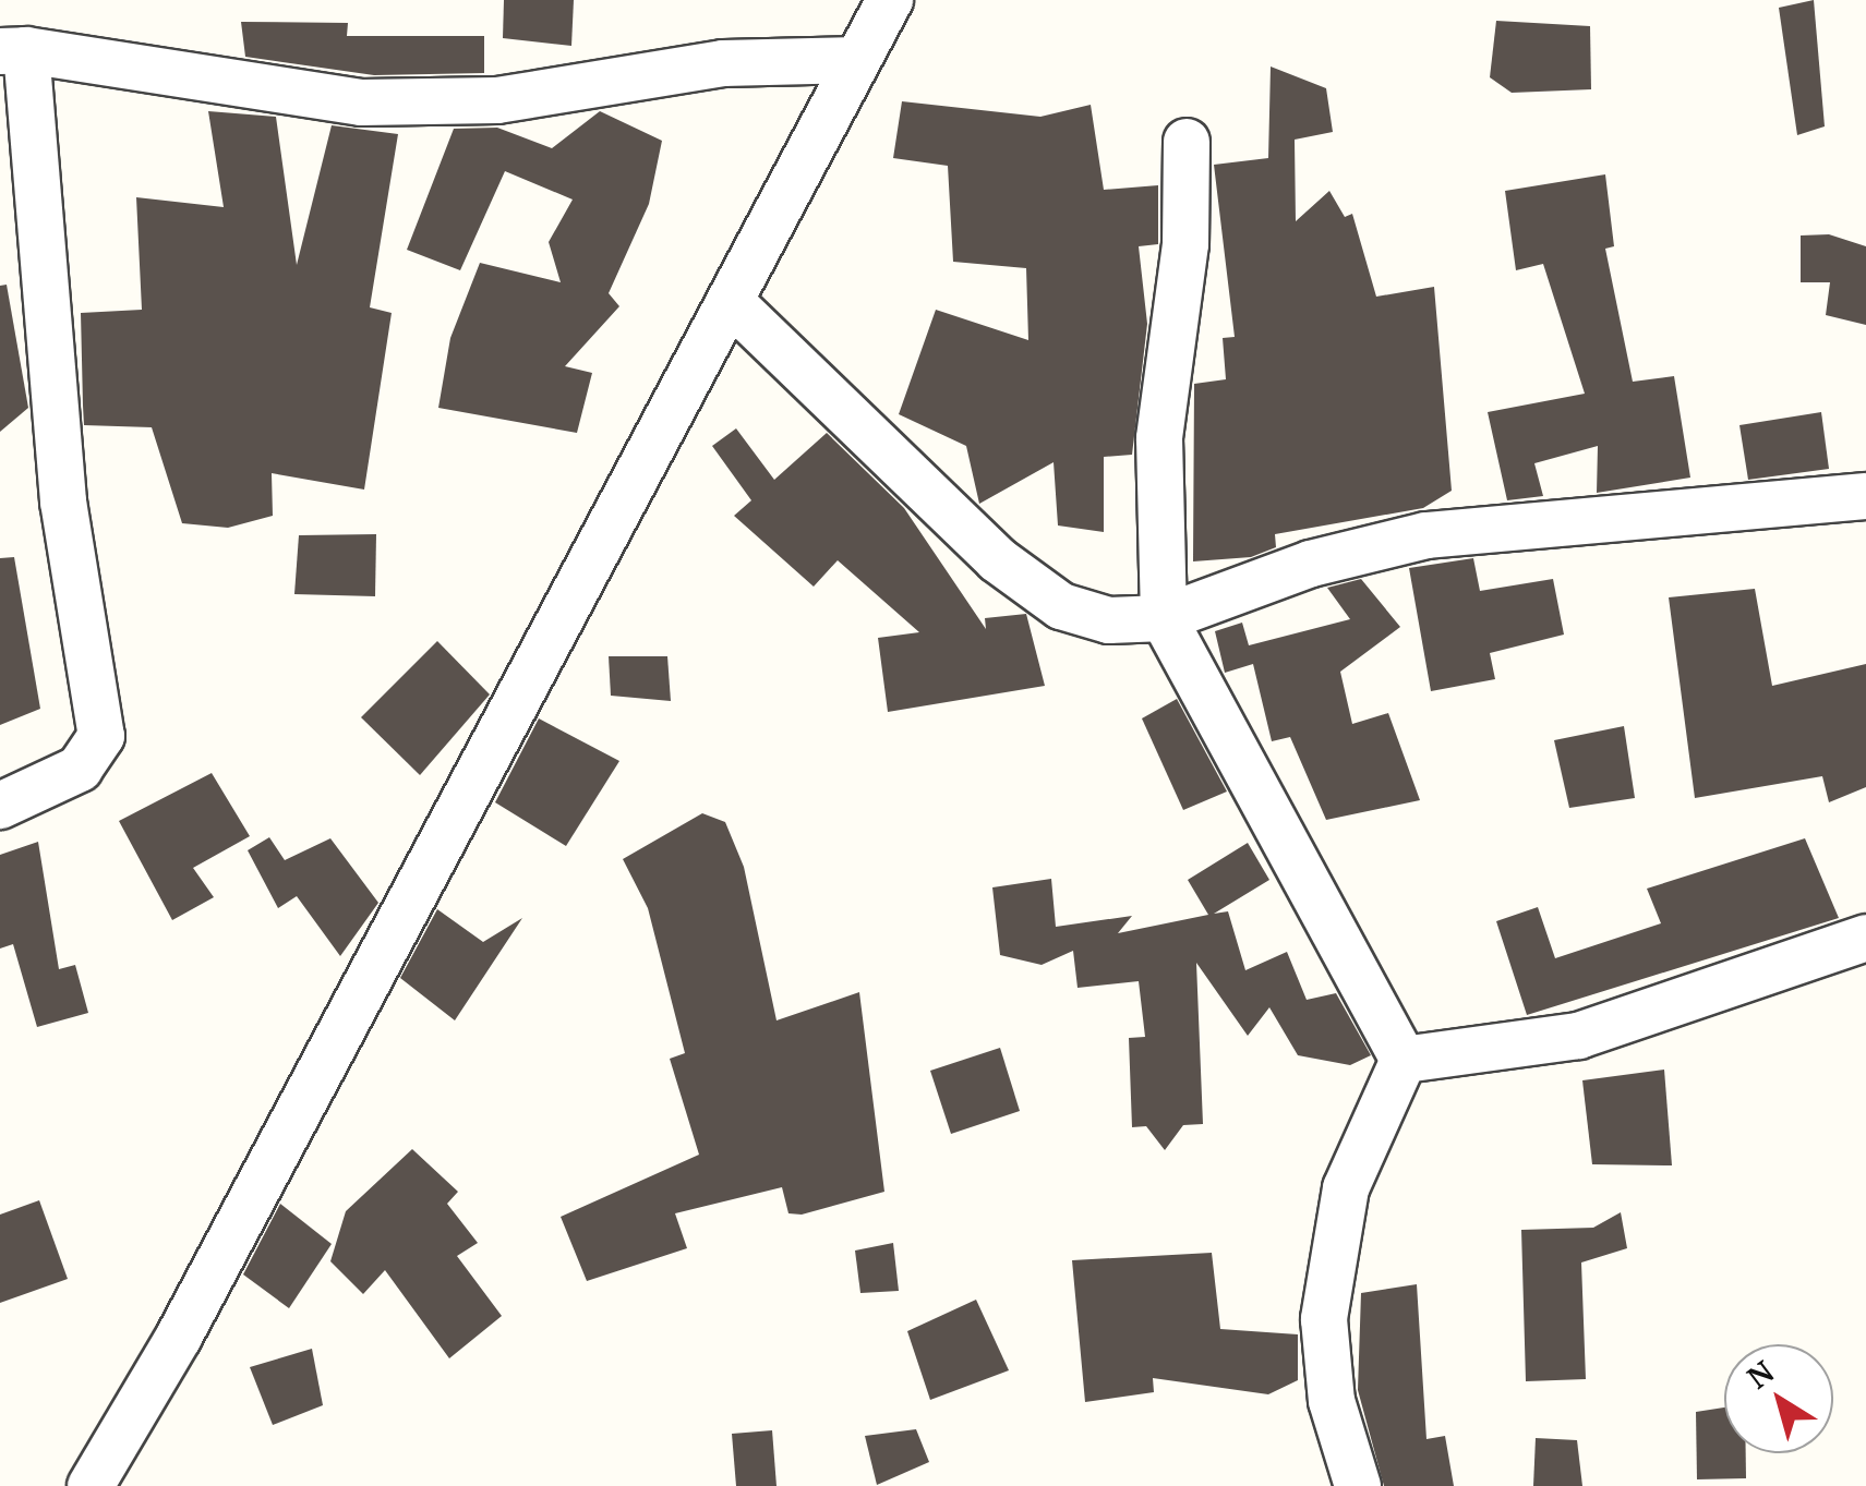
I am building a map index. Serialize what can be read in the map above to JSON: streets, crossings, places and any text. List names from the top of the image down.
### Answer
{
  "north": "top left"
}
